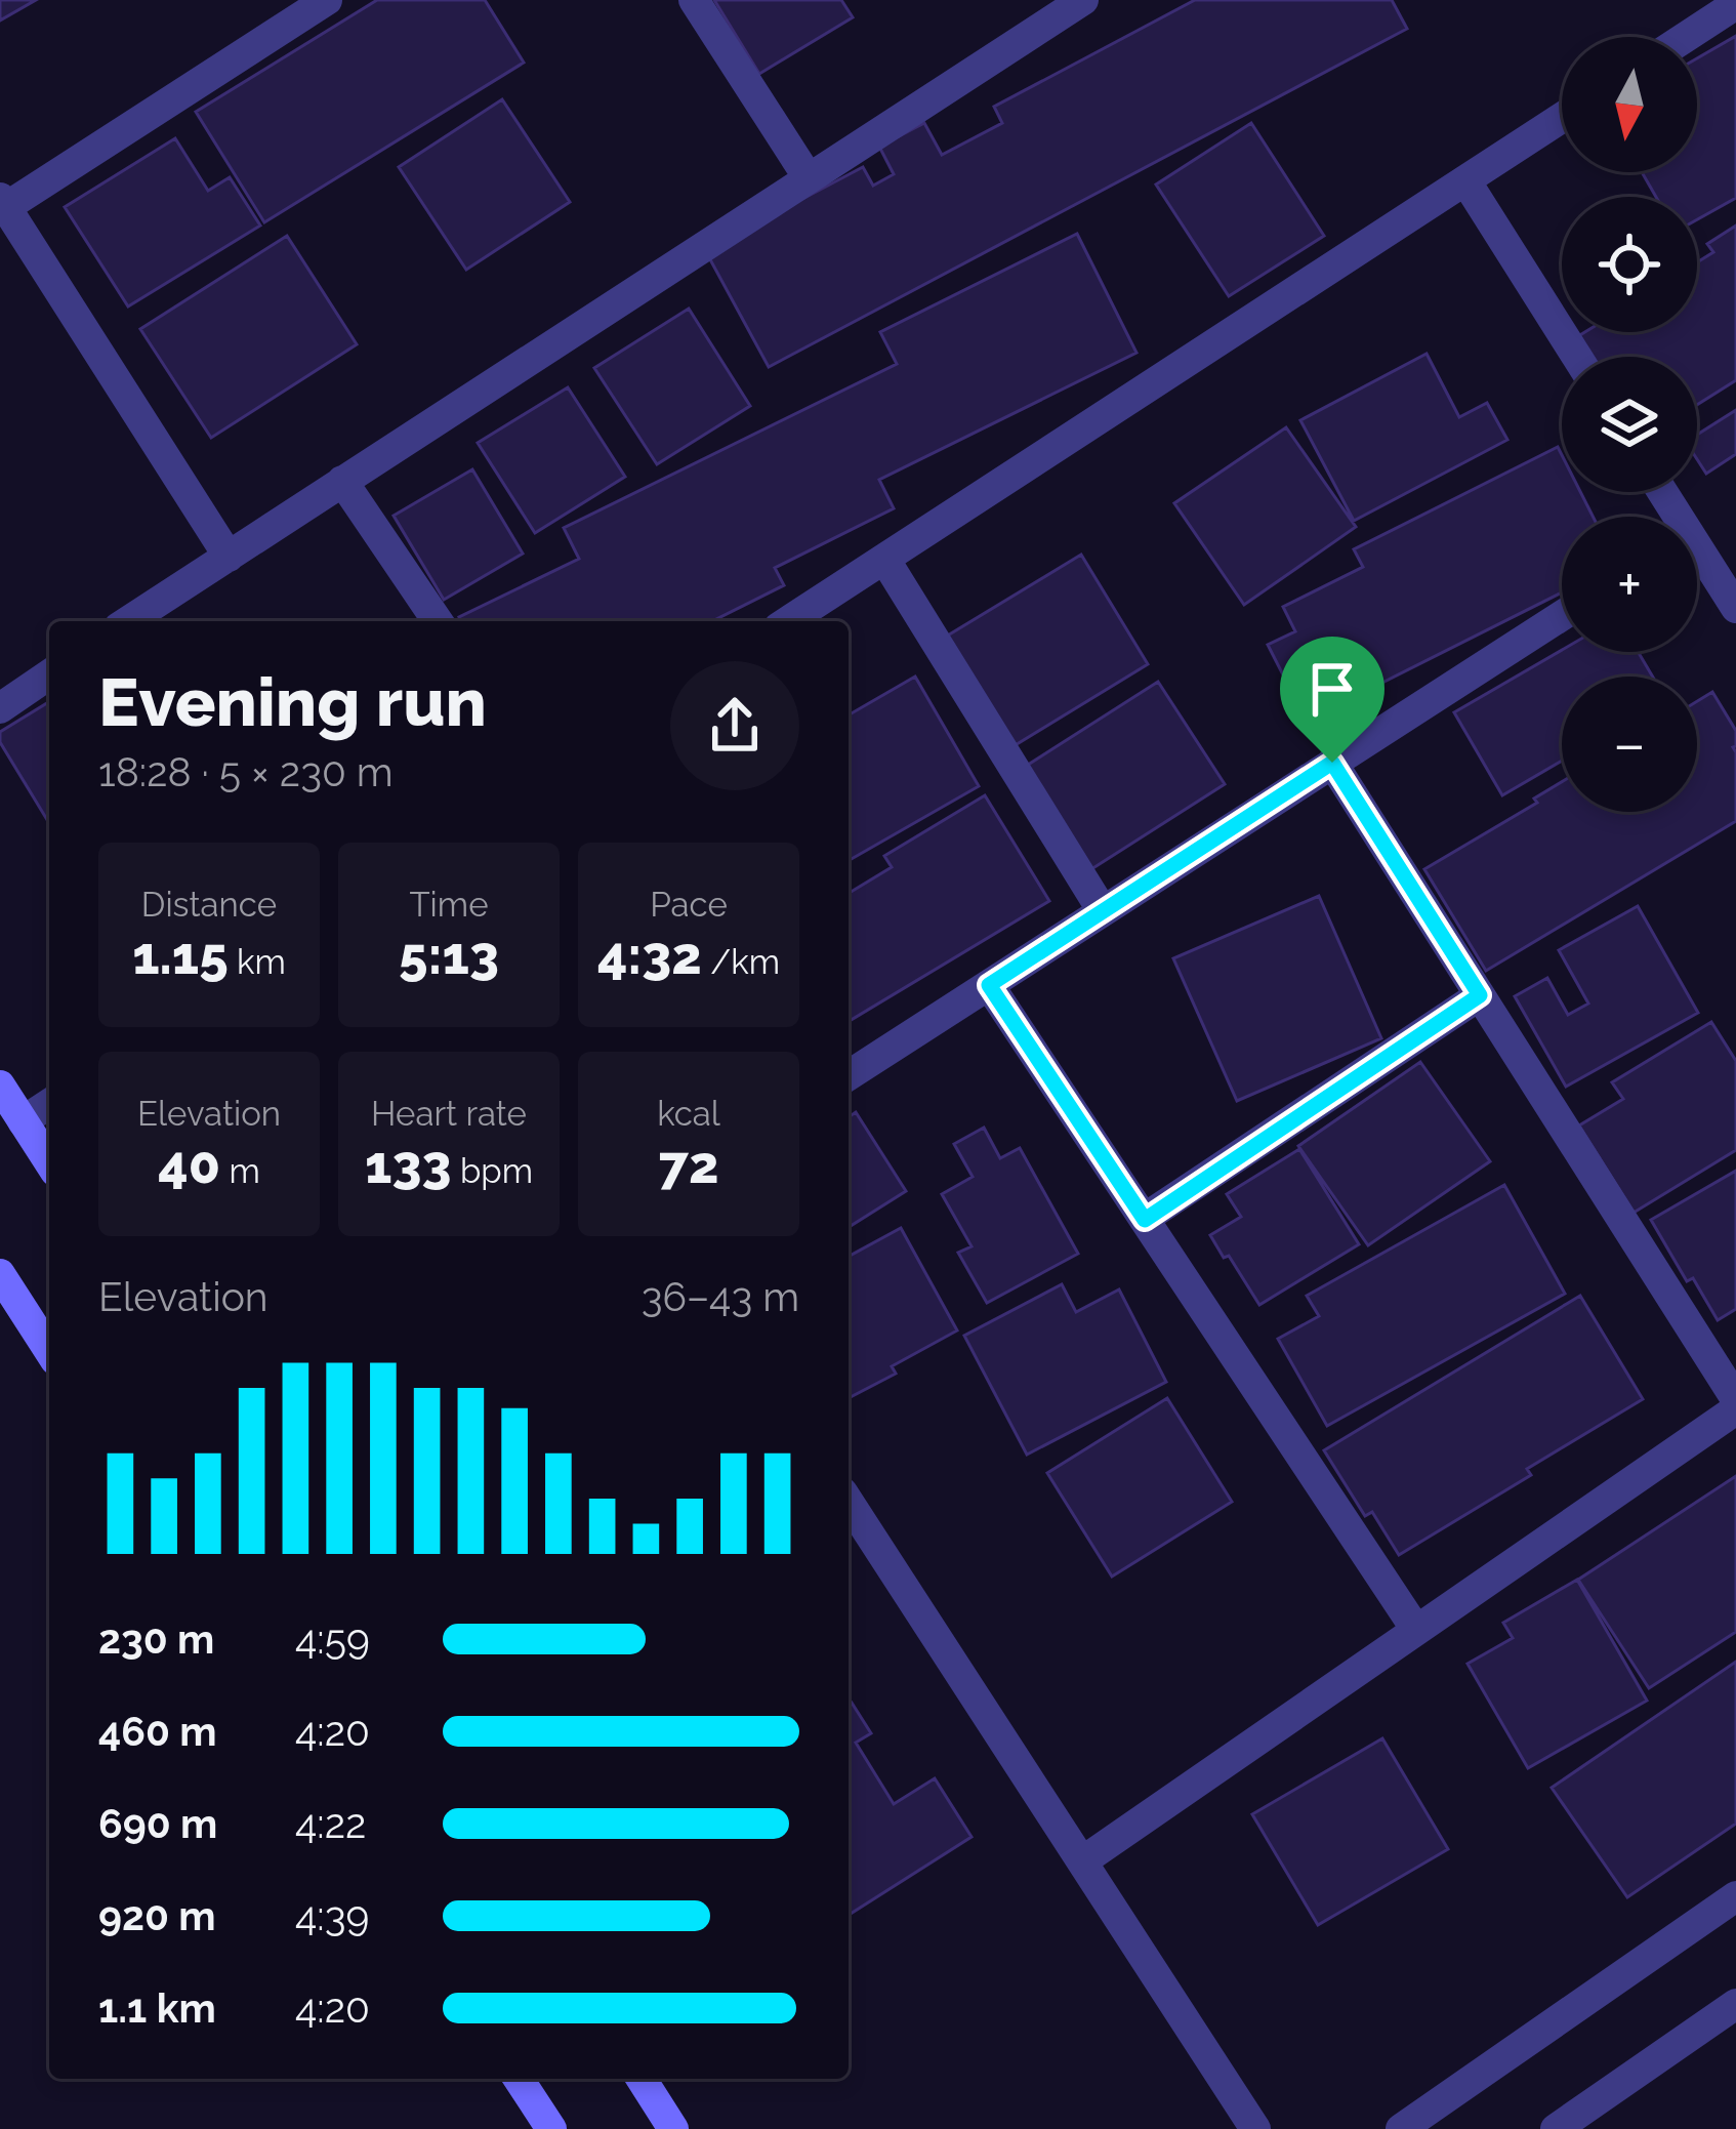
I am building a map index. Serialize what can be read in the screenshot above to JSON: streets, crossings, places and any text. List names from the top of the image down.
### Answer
{
  "north": "bottom",
  "page": {
    "map_buttons": ["+", "−"],
    "heading": ["Evening run", "18:28 · 5 × 230 m"],
    "stats": [
      ["Distance", "1.15 km"],
      ["Time", "5:13"],
      ["Pace", "4:32 /km"],
      ["Elevation", "40 m"],
      ["Heart rate", "133 bpm"],
      ["kcal", "72"]
    ],
    "chart": ["Elevation", "36–43 m"],
    "list": [
      {
        "name": "230 m",
        "note": "4:59"
      },
      {
        "name": "460 m",
        "note": "4:20"
      },
      {
        "name": "690 m",
        "note": "4:22"
      },
      {
        "name": "920 m",
        "note": "4:39"
      },
      {
        "name": "1.1 km",
        "note": "4:20"
      }
    ]
  }
}
